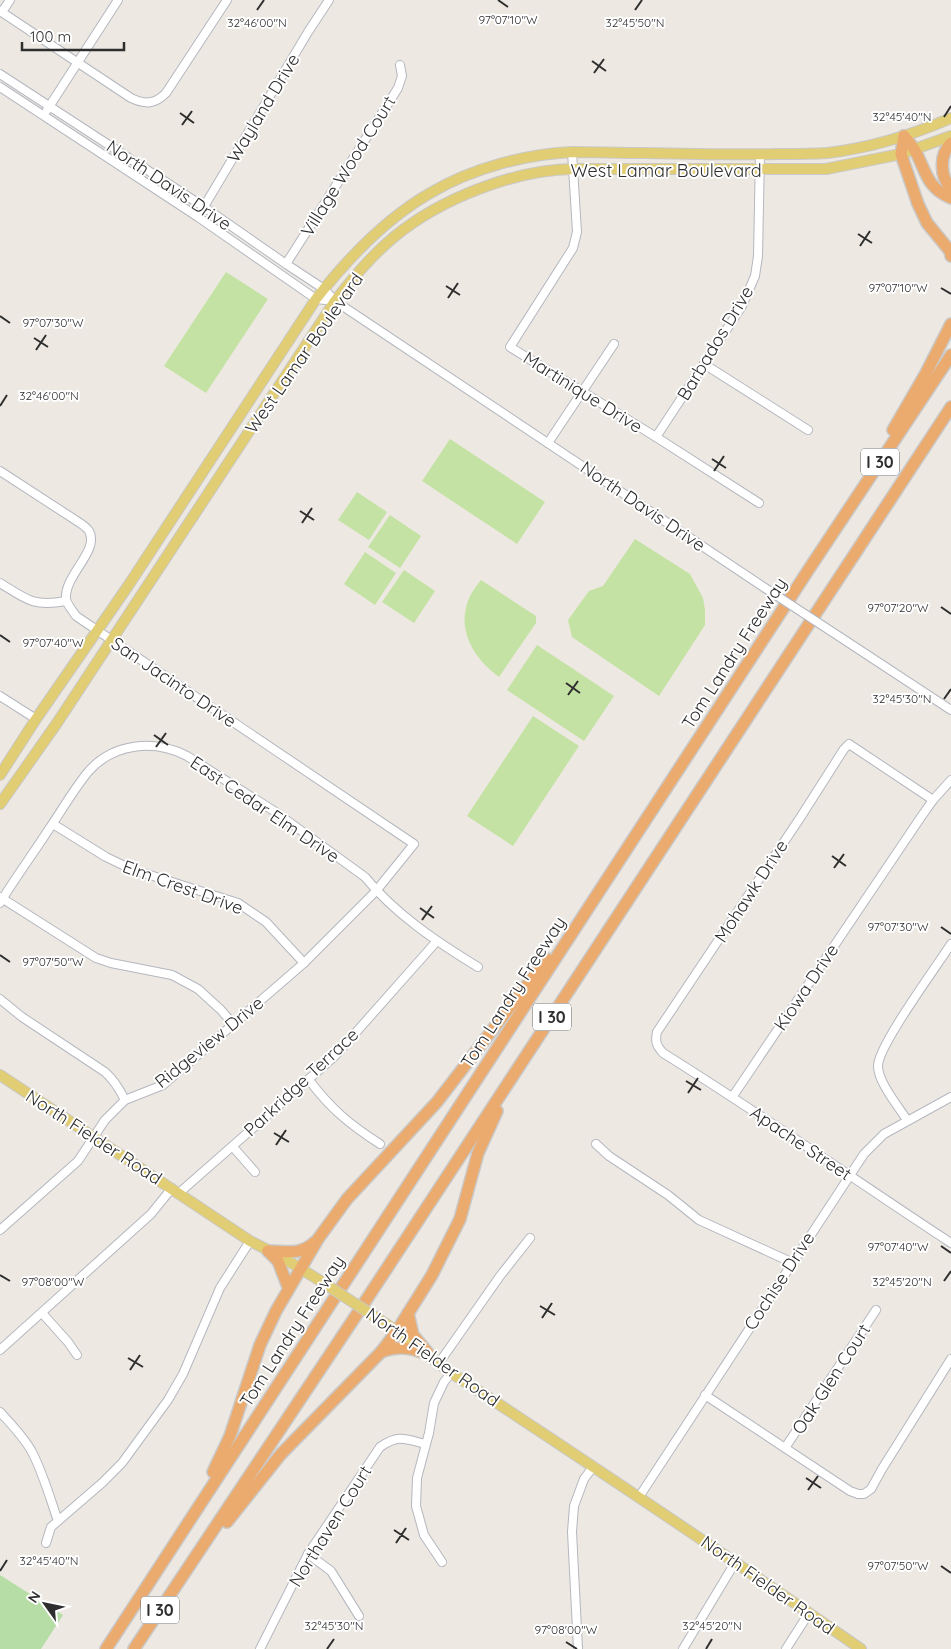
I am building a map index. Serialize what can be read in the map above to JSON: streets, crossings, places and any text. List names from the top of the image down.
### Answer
{
  "streets": {
    "highway": ["I 30", "Tom Landry Freeway"],
    "main road": ["West Lamar Boulevard", "North Fielder Road"],
    "street": [
      "Wayland Drive",
      "Village Wood Court",
      "North Davis Drive",
      "Barbados Drive",
      "Martinique Drive",
      "San Jacinto Drive",
      "East Cedar Elm Drive",
      "Elm Crest Drive",
      "Mohawk Drive",
      "Kiowa Drive",
      "Ridgeview Drive",
      "Parkridge Terrace",
      "Apache Street",
      "Cochise Drive",
      "Oak Glen Court",
      "Northaven Court"
    ]
  },
  "crossings": [
    ["Wayland Drive", "North Davis Drive"],
    ["Village Wood Court", "North Davis Drive"],
    ["West Lamar Boulevard", "North Davis Drive"],
    ["West Lamar Boulevard", "Barbados Drive"],
    ["West Lamar Boulevard", "Martinique Drive"],
    ["West Lamar Boulevard", "San Jacinto Drive"],
    ["Barbados Drive", "Martinique Drive"],
    ["San Jacinto Drive", "Ridgeview Drive"],
    ["East Cedar Elm Drive", "Elm Crest Drive"],
    ["East Cedar Elm Drive", "Ridgeview Drive"],
    ["East Cedar Elm Drive", "Parkridge Terrace"],
    ["Elm Crest Drive", "Ridgeview Drive"],
    ["Mohawk Drive", "Kiowa Drive"],
    ["Mohawk Drive", "Apache Street"],
    ["Kiowa Drive", "Apache Street"],
    ["Ridgeview Drive", "North Fielder Road"],
    ["Parkridge Terrace", "North Fielder Road"],
    ["North Fielder Road", "Cochise Drive"],
    ["Apache Street", "Cochise Drive"]
  ],
  "scale_bar": "100 m",
  "north": "top left",
  "coordinates": [
    "97°07'10\"W",
    "32°46'00\"N",
    "32°45'50\"N",
    "32°45'40\"N",
    "97°07'30\"W",
    "97°07'20\"W",
    "97°07'40\"W",
    "32°45'30\"N",
    "97°07'50\"W",
    "97°08'00\"W",
    "32°45'20\"N"
  ]
}
